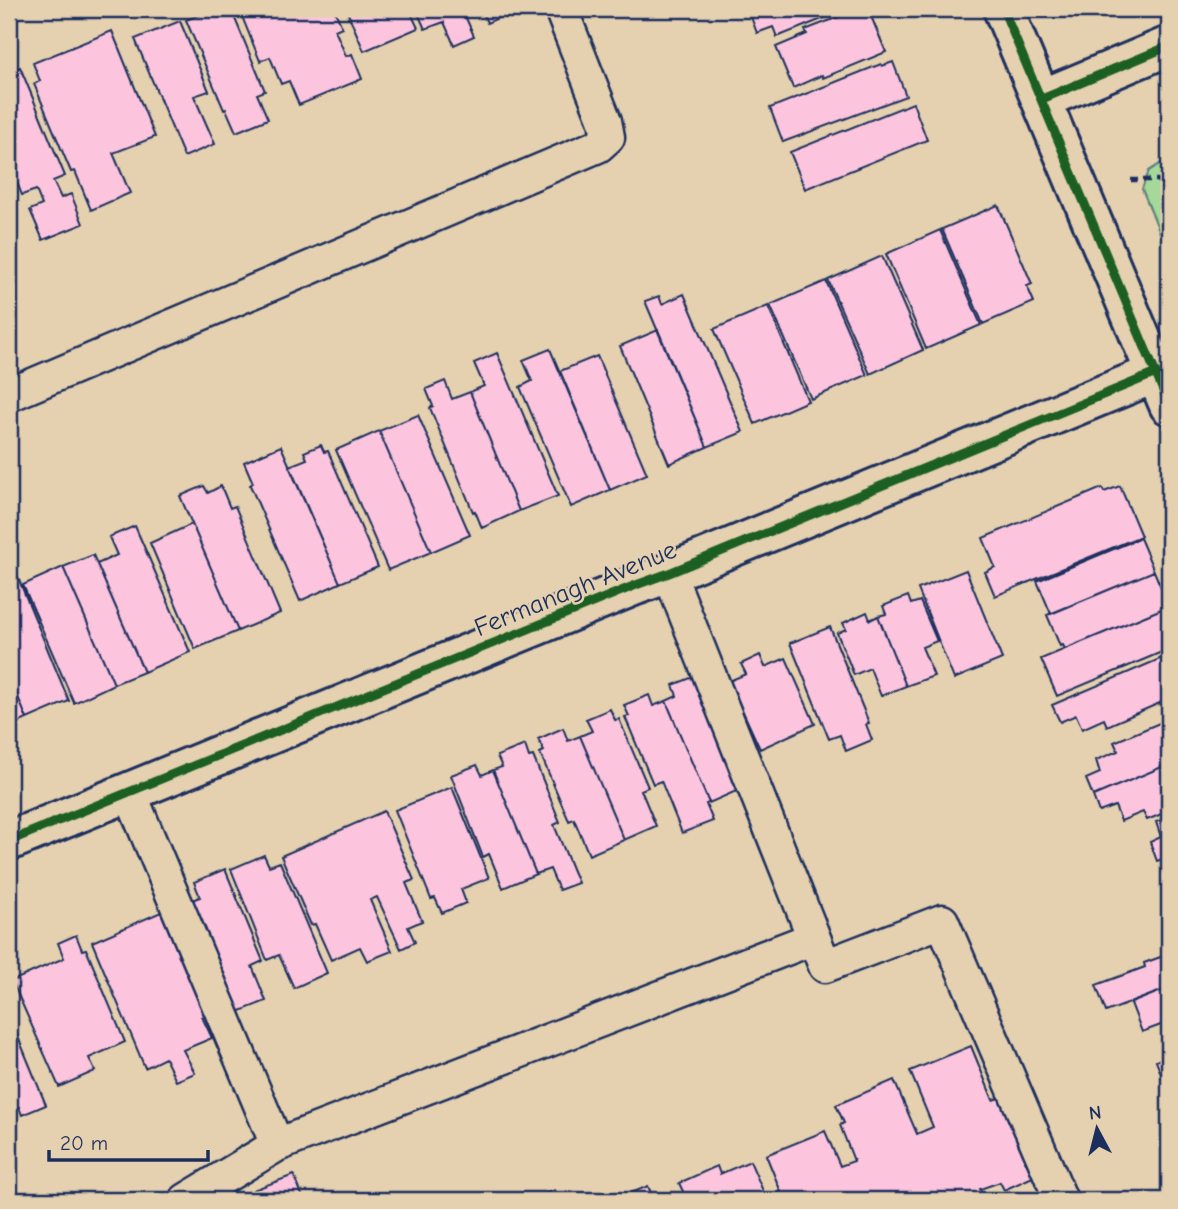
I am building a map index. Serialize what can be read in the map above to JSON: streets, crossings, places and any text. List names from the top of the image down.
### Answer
{
  "streets": {
    "street": ["Fermanagh Avenue"]
  },
  "scale_bar": "20 m",
  "north": "top"
}
